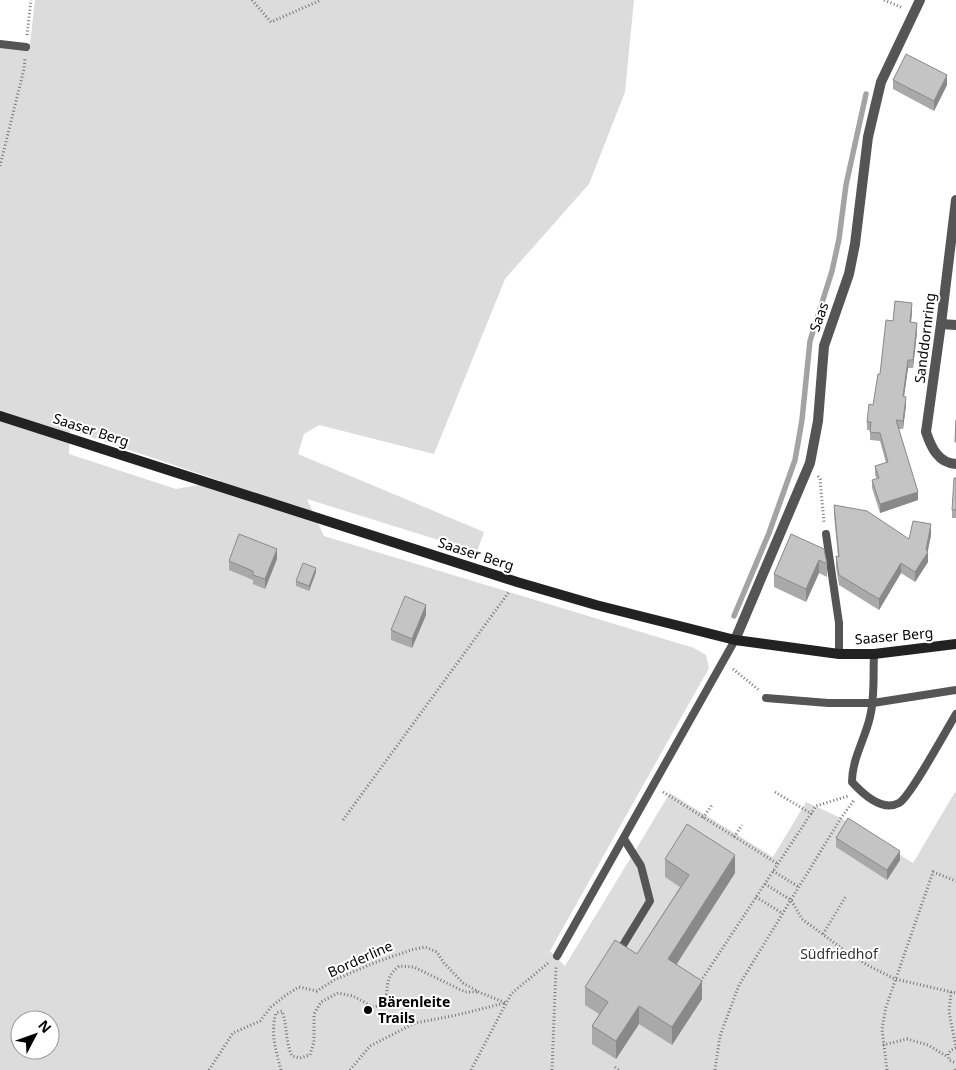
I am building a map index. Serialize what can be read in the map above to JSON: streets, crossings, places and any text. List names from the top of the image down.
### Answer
{
  "streets": {
    "street": ["Saas", "Sanddornring", "Saaser Berg"],
    "path": ["Borderline"]
  },
  "crossings": [
    ["Saas", "Saaser Berg"]
  ],
  "parks": ["Südfriedhof"],
  "places": ["Bärenleite Trails"],
  "north": "top right"
}
